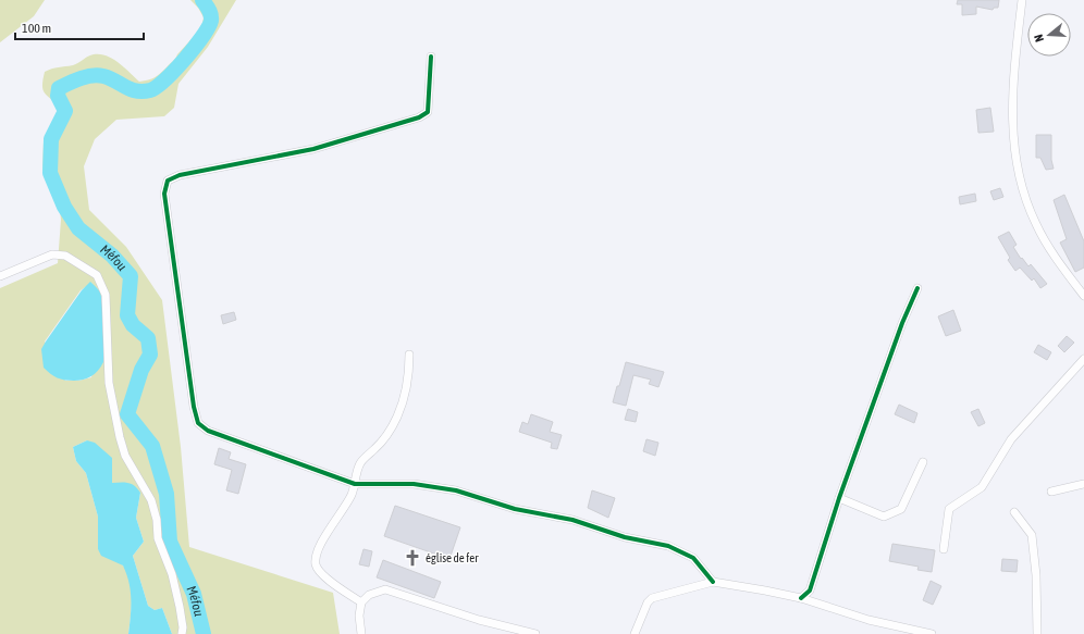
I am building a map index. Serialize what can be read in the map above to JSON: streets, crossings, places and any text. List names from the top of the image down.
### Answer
{
  "water": ["Méfou"],
  "places": {
    "church": ["église de fer"]
  },
  "scale_bar": "100 m",
  "north": "left"
}
